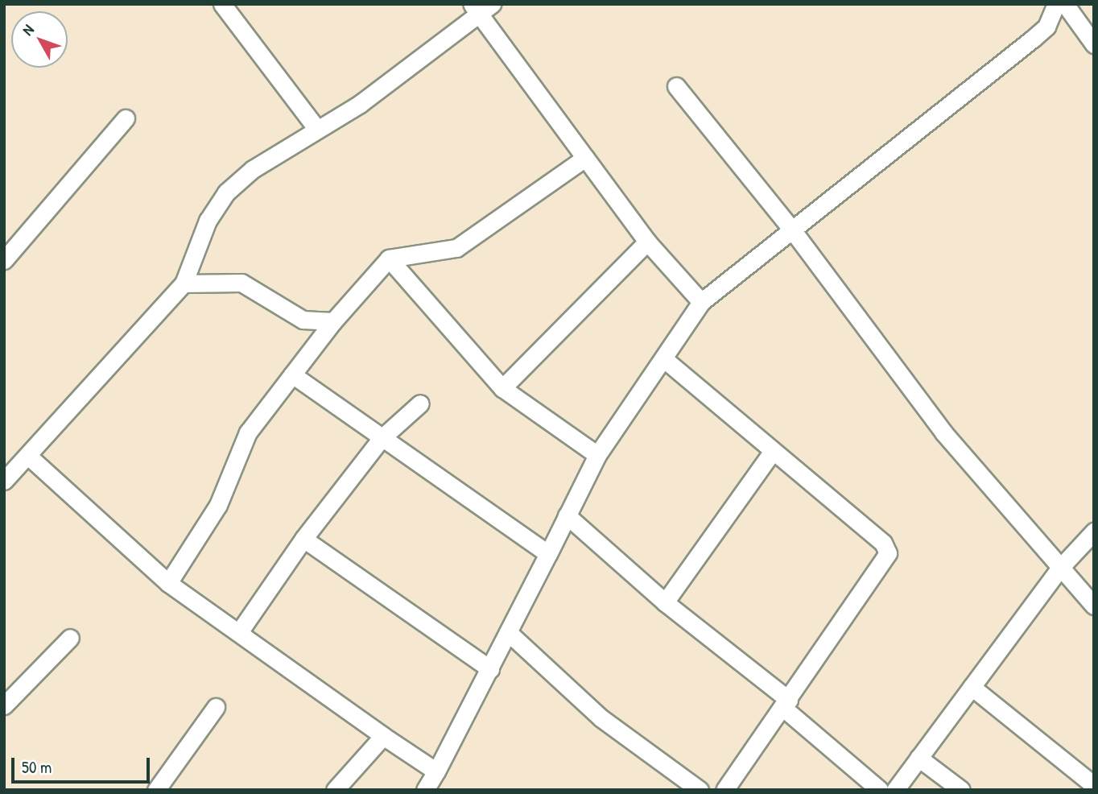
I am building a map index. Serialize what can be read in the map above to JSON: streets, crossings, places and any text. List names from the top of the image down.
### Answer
{
  "scale_bar": "50 m",
  "north": "top left"
}
